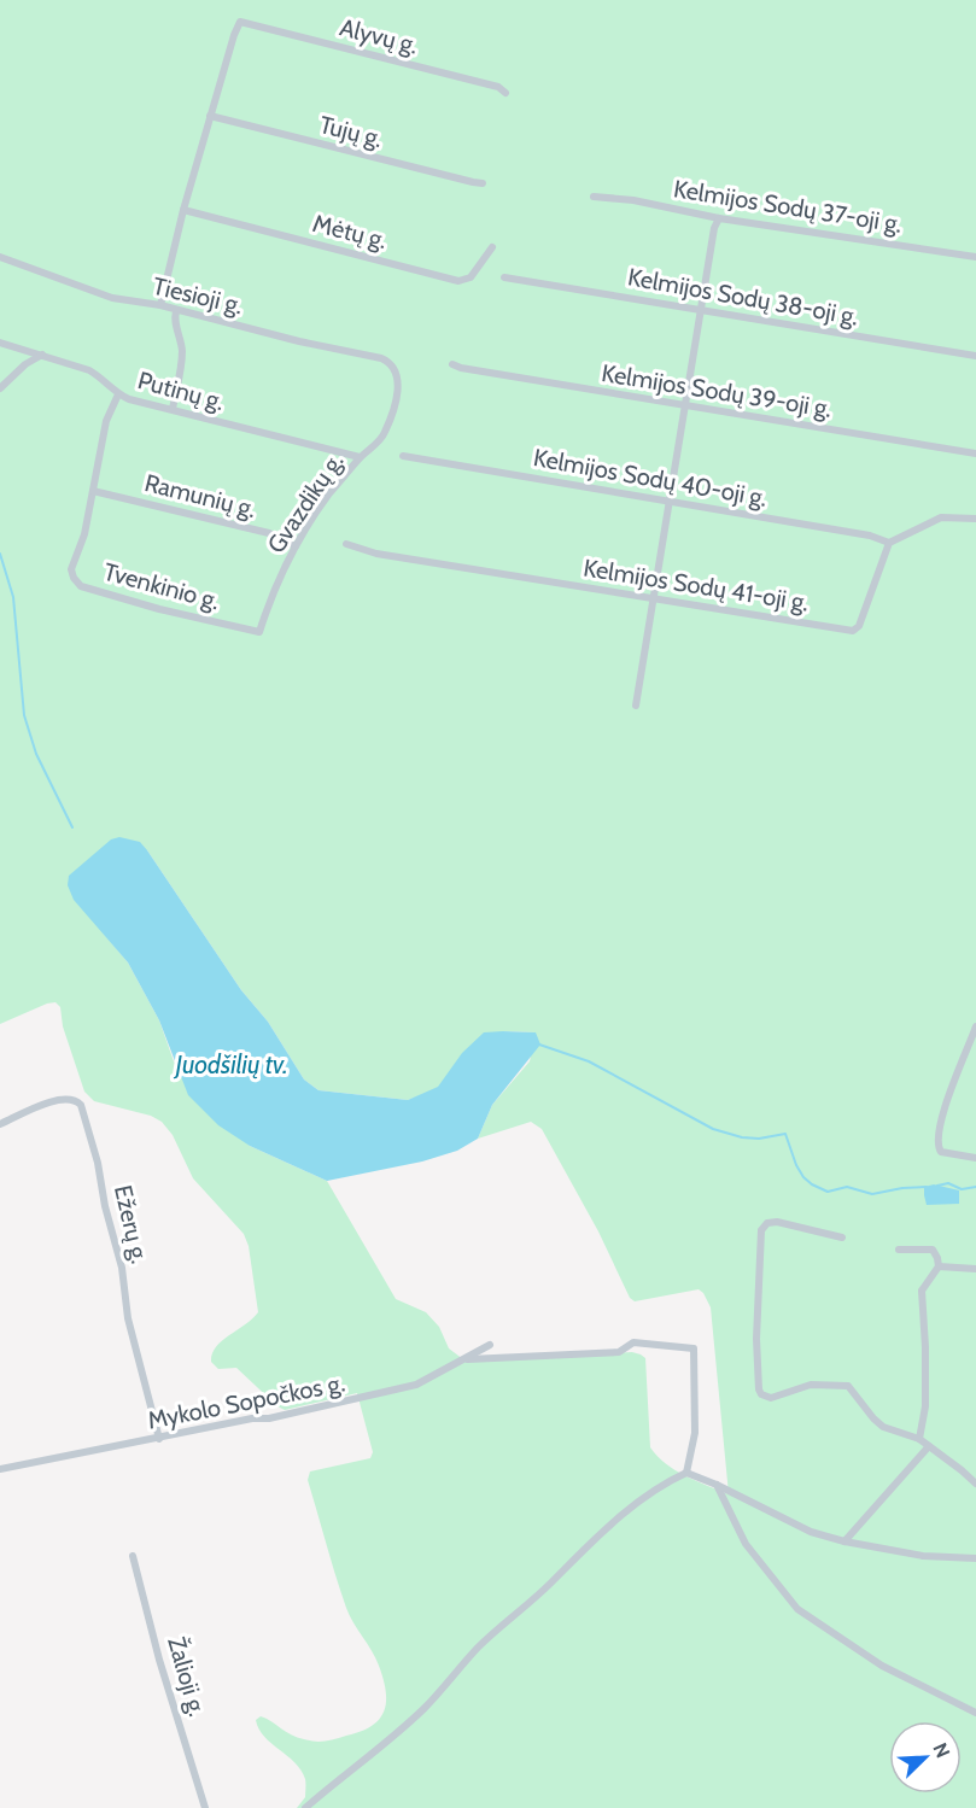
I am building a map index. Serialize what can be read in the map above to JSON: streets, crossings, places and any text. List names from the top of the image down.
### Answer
{
  "streets": {
    "street": [
      "Alyvų g.",
      "Tujų g.",
      "Kelmijos Sodų 37-oji g.",
      "Mėtų g.",
      "Tiesioji g.",
      "Kelmijos Sodų 38-oji g.",
      "Putinų g.",
      "Kelmijos Sodų 39-oji g.",
      "Kelmijos Sodų 40-oji g.",
      "Ramunių g.",
      "Gvazdikų g.",
      "Kelmijos Sodų 41-oji g.",
      "Tvenkinio g.",
      "Ežerų g.",
      "Mykolo Sopočkos g.",
      "Žalioji g."
    ]
  },
  "crossings": [
    ["Alyvų g.", "Tujų g."],
    ["Tiesioji g.", "Gvazdikų g."],
    ["Putinų g.", "Gvazdikų g."],
    ["Putinų g.", "Tvenkinio g."],
    ["Kelmijos Sodų 40-oji g.", "Kelmijos Sodų 41-oji g."],
    ["Ramunių g.", "Gvazdikų g."],
    ["Ramunių g.", "Tvenkinio g."],
    ["Gvazdikų g.", "Tvenkinio g."],
    ["Ežerų g.", "Mykolo Sopočkos g."]
  ],
  "water": ["Juodšilių tv."],
  "north": "top right"
}
